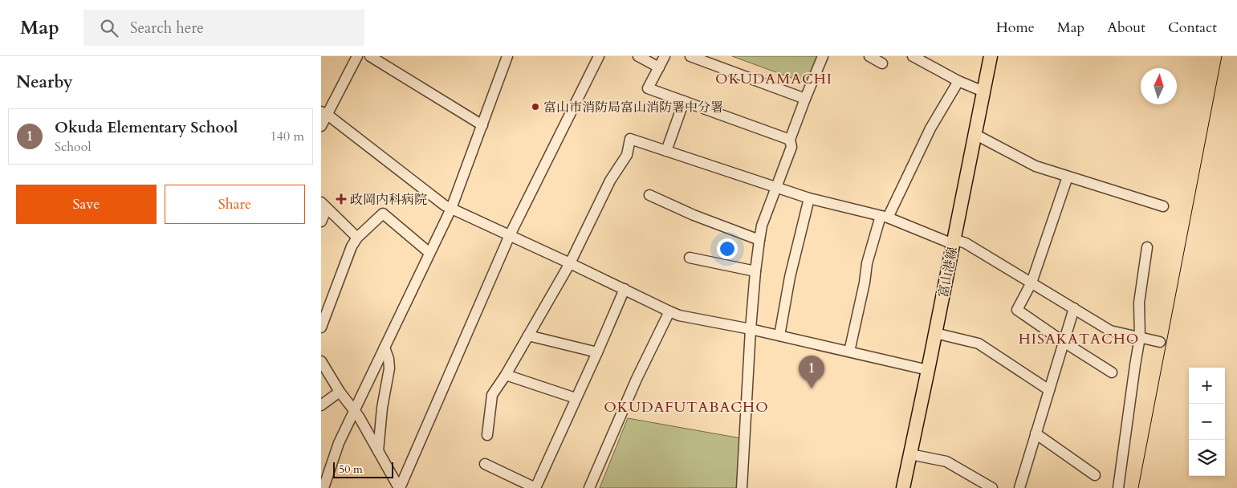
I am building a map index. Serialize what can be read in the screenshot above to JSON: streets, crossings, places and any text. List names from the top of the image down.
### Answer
{
  "streets": {
    "main road": ["富山港線"]
  },
  "districts": ["OKUDAMACHI", "HISAKATACHO", "OKUDAFUTABACHO"],
  "places": {
    "other": ["富山市消防局富山消防署中分署"],
    "health": ["政岡内科病院"]
  },
  "scale_bar": "50 m",
  "north": "top",
  "page": {
    "header": "Map",
    "search": "Search here",
    "nav": [
      "Home",
      "Map",
      "About",
      "Contact"
    ],
    "heading": "Nearby",
    "list": [
      {
        "mark": "1",
        "name": "Okuda Elementary School",
        "note": "School",
        "value": "140 m"
      }
    ],
    "buttons": ["Save", "Share"],
    "pins": "1",
    "map_buttons": ["+", "−"],
    "scale": "50 m"
  }
}
